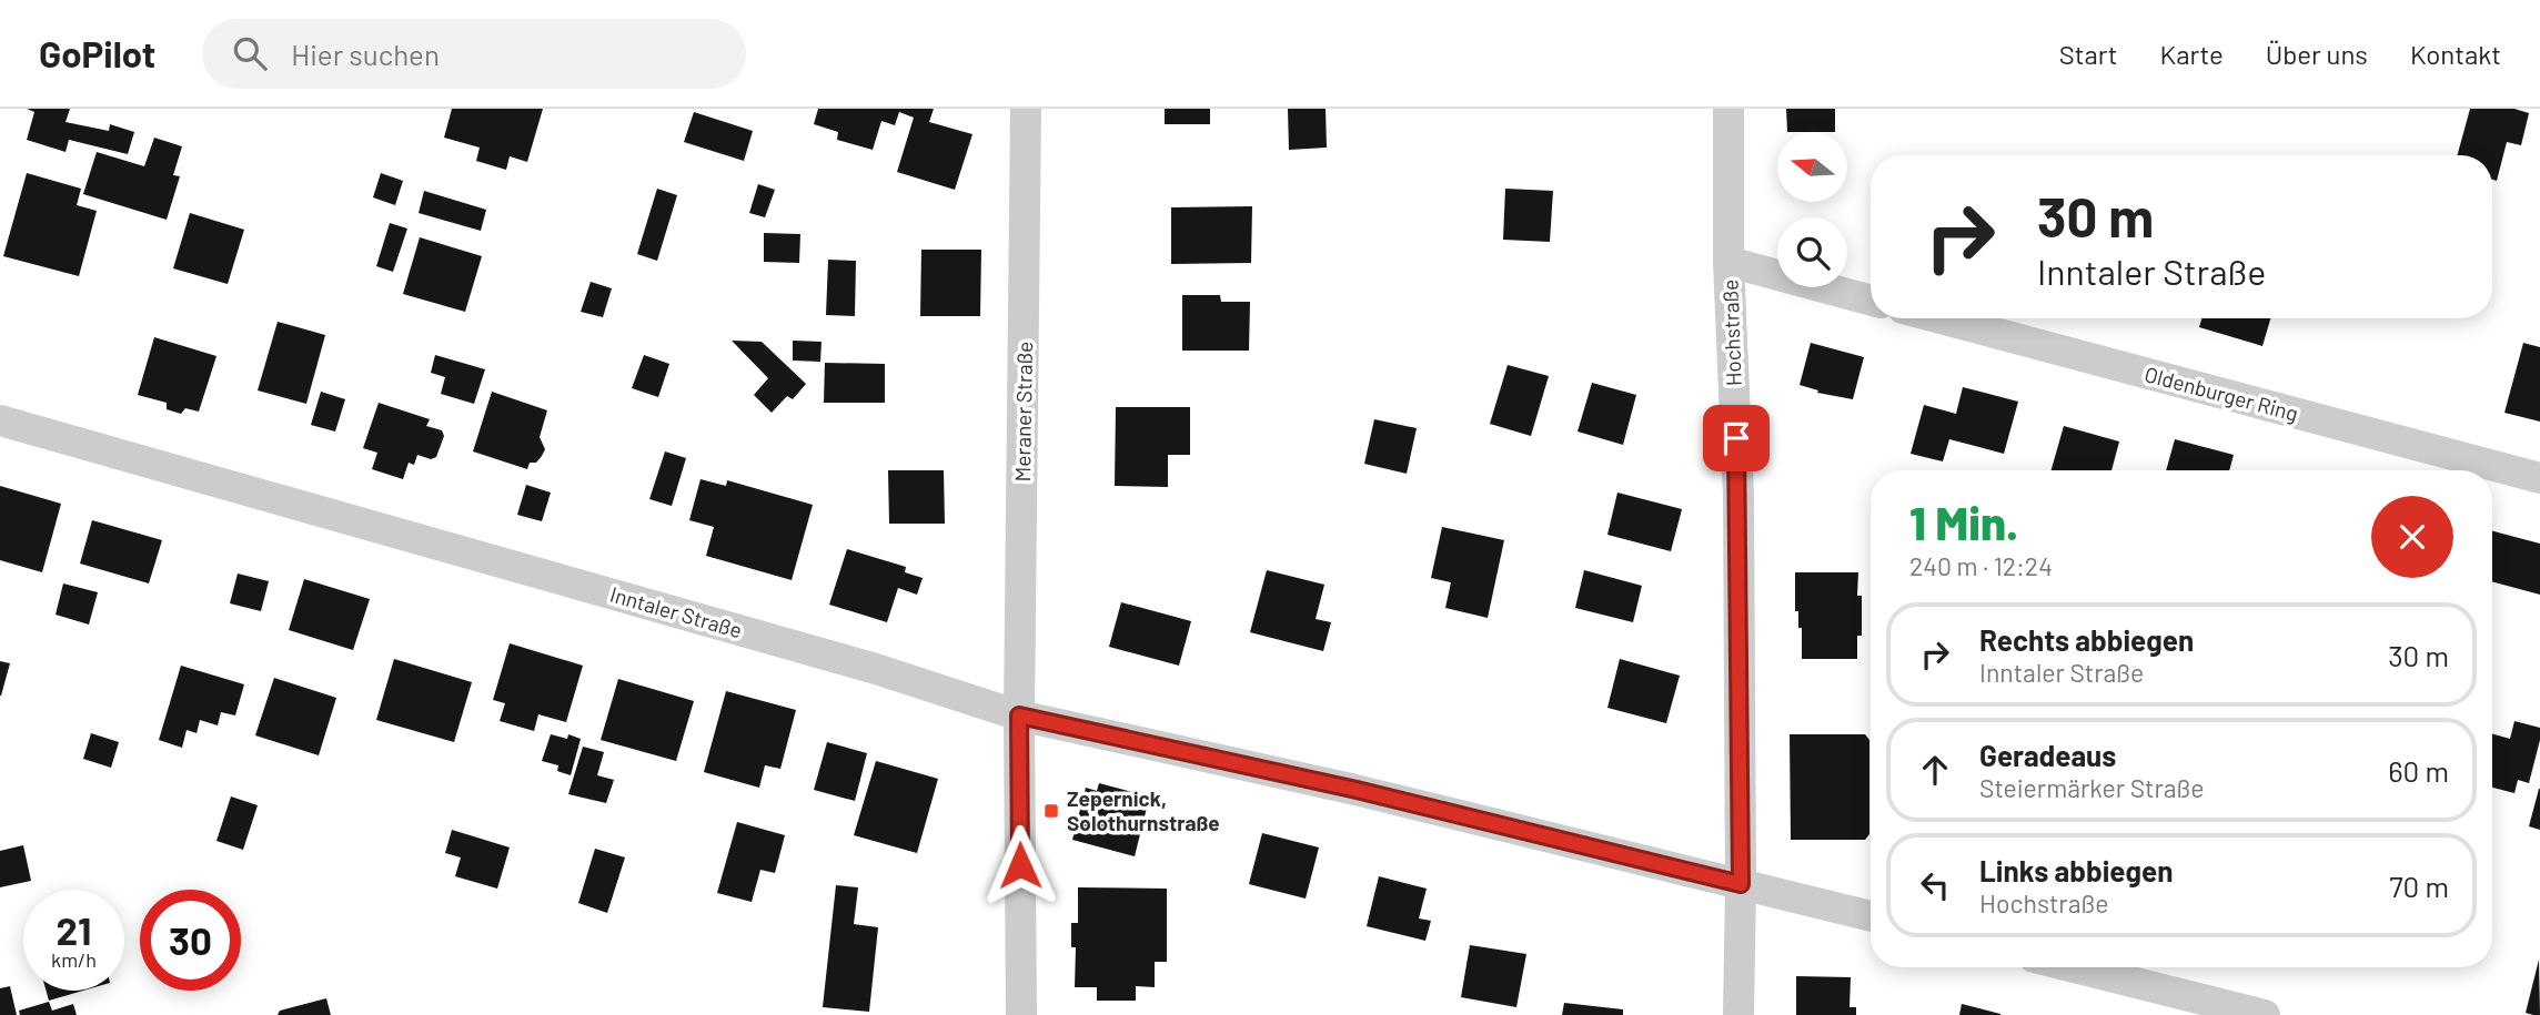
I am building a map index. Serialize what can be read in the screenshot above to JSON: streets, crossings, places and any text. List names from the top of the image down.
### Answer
{
  "streets": {
    "street": [
      "Hochstraße",
      "Oldenburger Ring",
      "Meraner Straße",
      "Inntaler Straße"
    ]
  },
  "crossings": [
    ["Hochstraße", "Inntaler Straße"],
    ["Meraner Straße", "Inntaler Straße"]
  ],
  "places": {
    "transit": ["Zepernick, Solothurnstraße"]
  },
  "north": "left",
  "page": {
    "header": "GoPilot",
    "search": "Hier suchen",
    "nav": [
      "Start",
      "Karte",
      "Über uns",
      "Kontakt"
    ],
    "turn": ["30 m", "Inntaler Straße"],
    "heading": ["1 Min.", "240 m · 12:24"],
    "list": [
      {
        "name": "Rechts abbiegen",
        "note": "Inntaler Straße",
        "value": "30 m"
      },
      {
        "name": "Geradeaus",
        "note": "Steiermärker Straße",
        "value": "60 m"
      },
      {
        "name": "Links abbiegen",
        "note": "Hochstraße",
        "value": "70 m"
      }
    ],
    "speed": "21 km/h",
    "limit": "30"
  }
}
